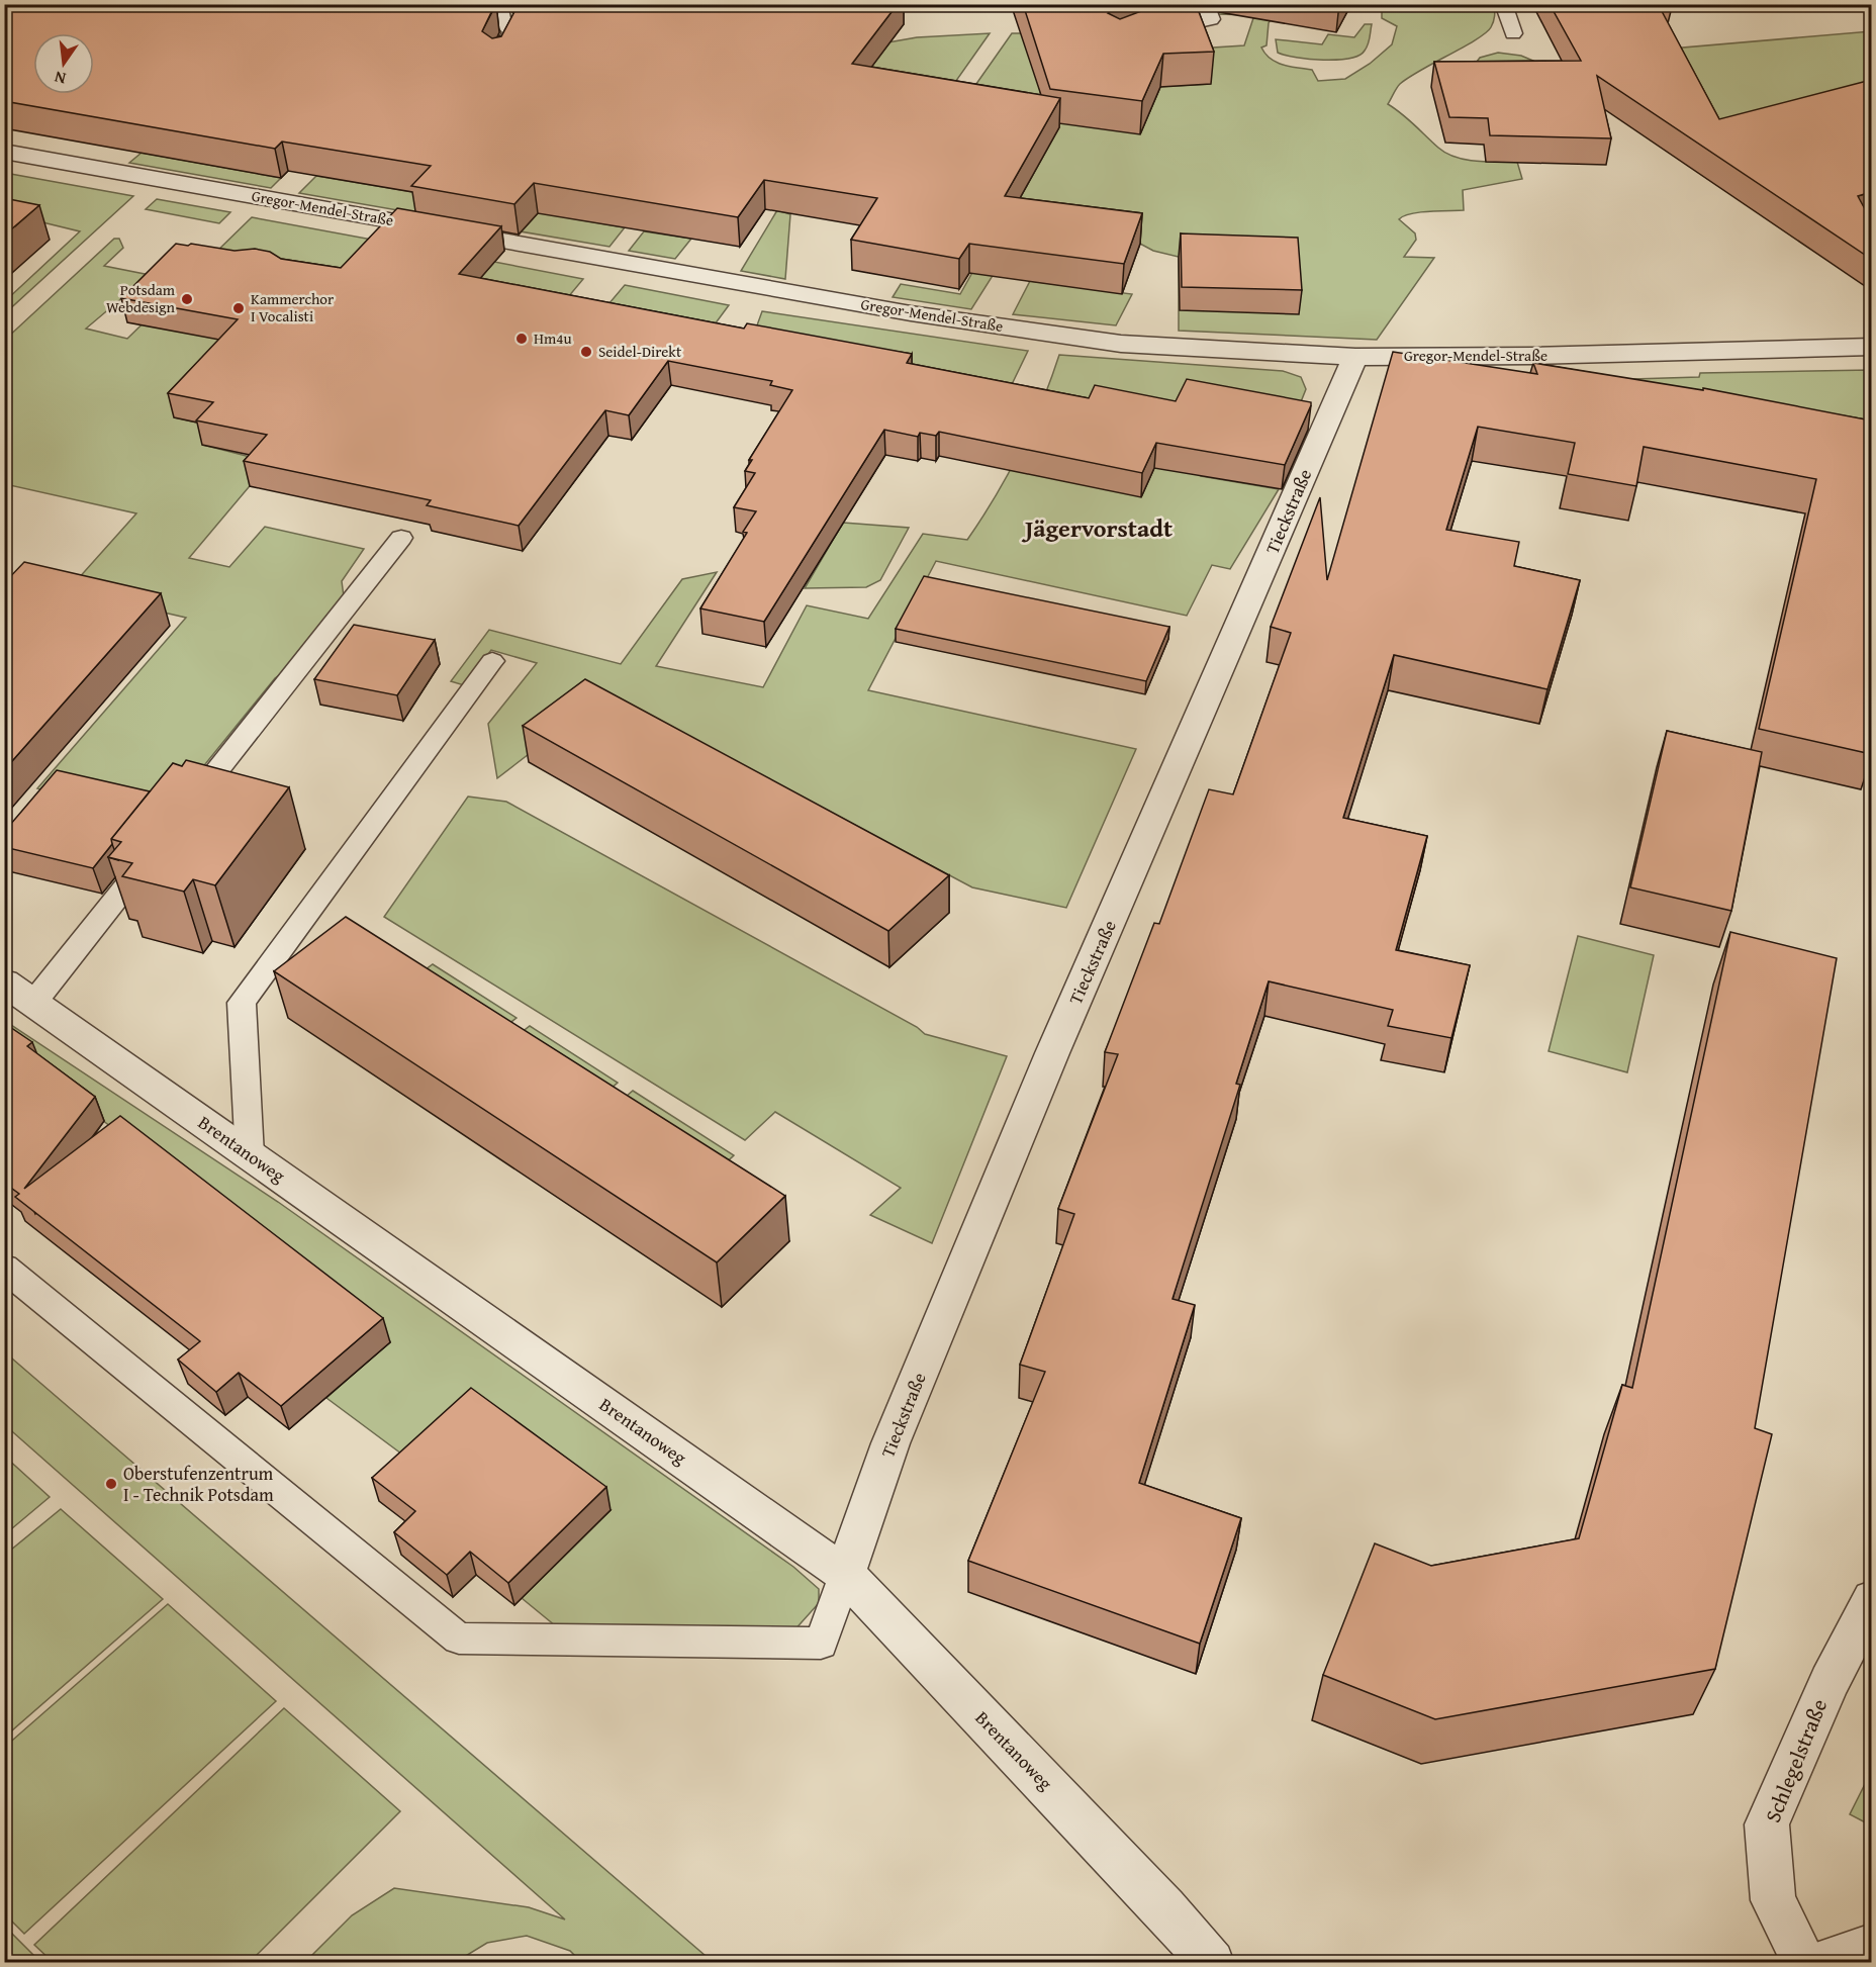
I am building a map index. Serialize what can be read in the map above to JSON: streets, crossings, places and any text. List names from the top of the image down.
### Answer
{
  "streets": {
    "street": [
      "Gregor-Mendel-Straße",
      "Tieckstraße",
      "Brentanoweg",
      "Schlegelstraße"
    ]
  },
  "crossings": [
    ["Gregor-Mendel-Straße", "Tieckstraße"],
    ["Tieckstraße", "Brentanoweg"]
  ],
  "districts": ["Jägervorstadt"],
  "places": [
    "Potsdam Webdesign",
    "Kammerchor I Vocalisti",
    "Hm4u",
    "Seidel-Direkt",
    "Oberstufenzentrum I - Technik Potsdam"
  ],
  "north": "bottom"
}
